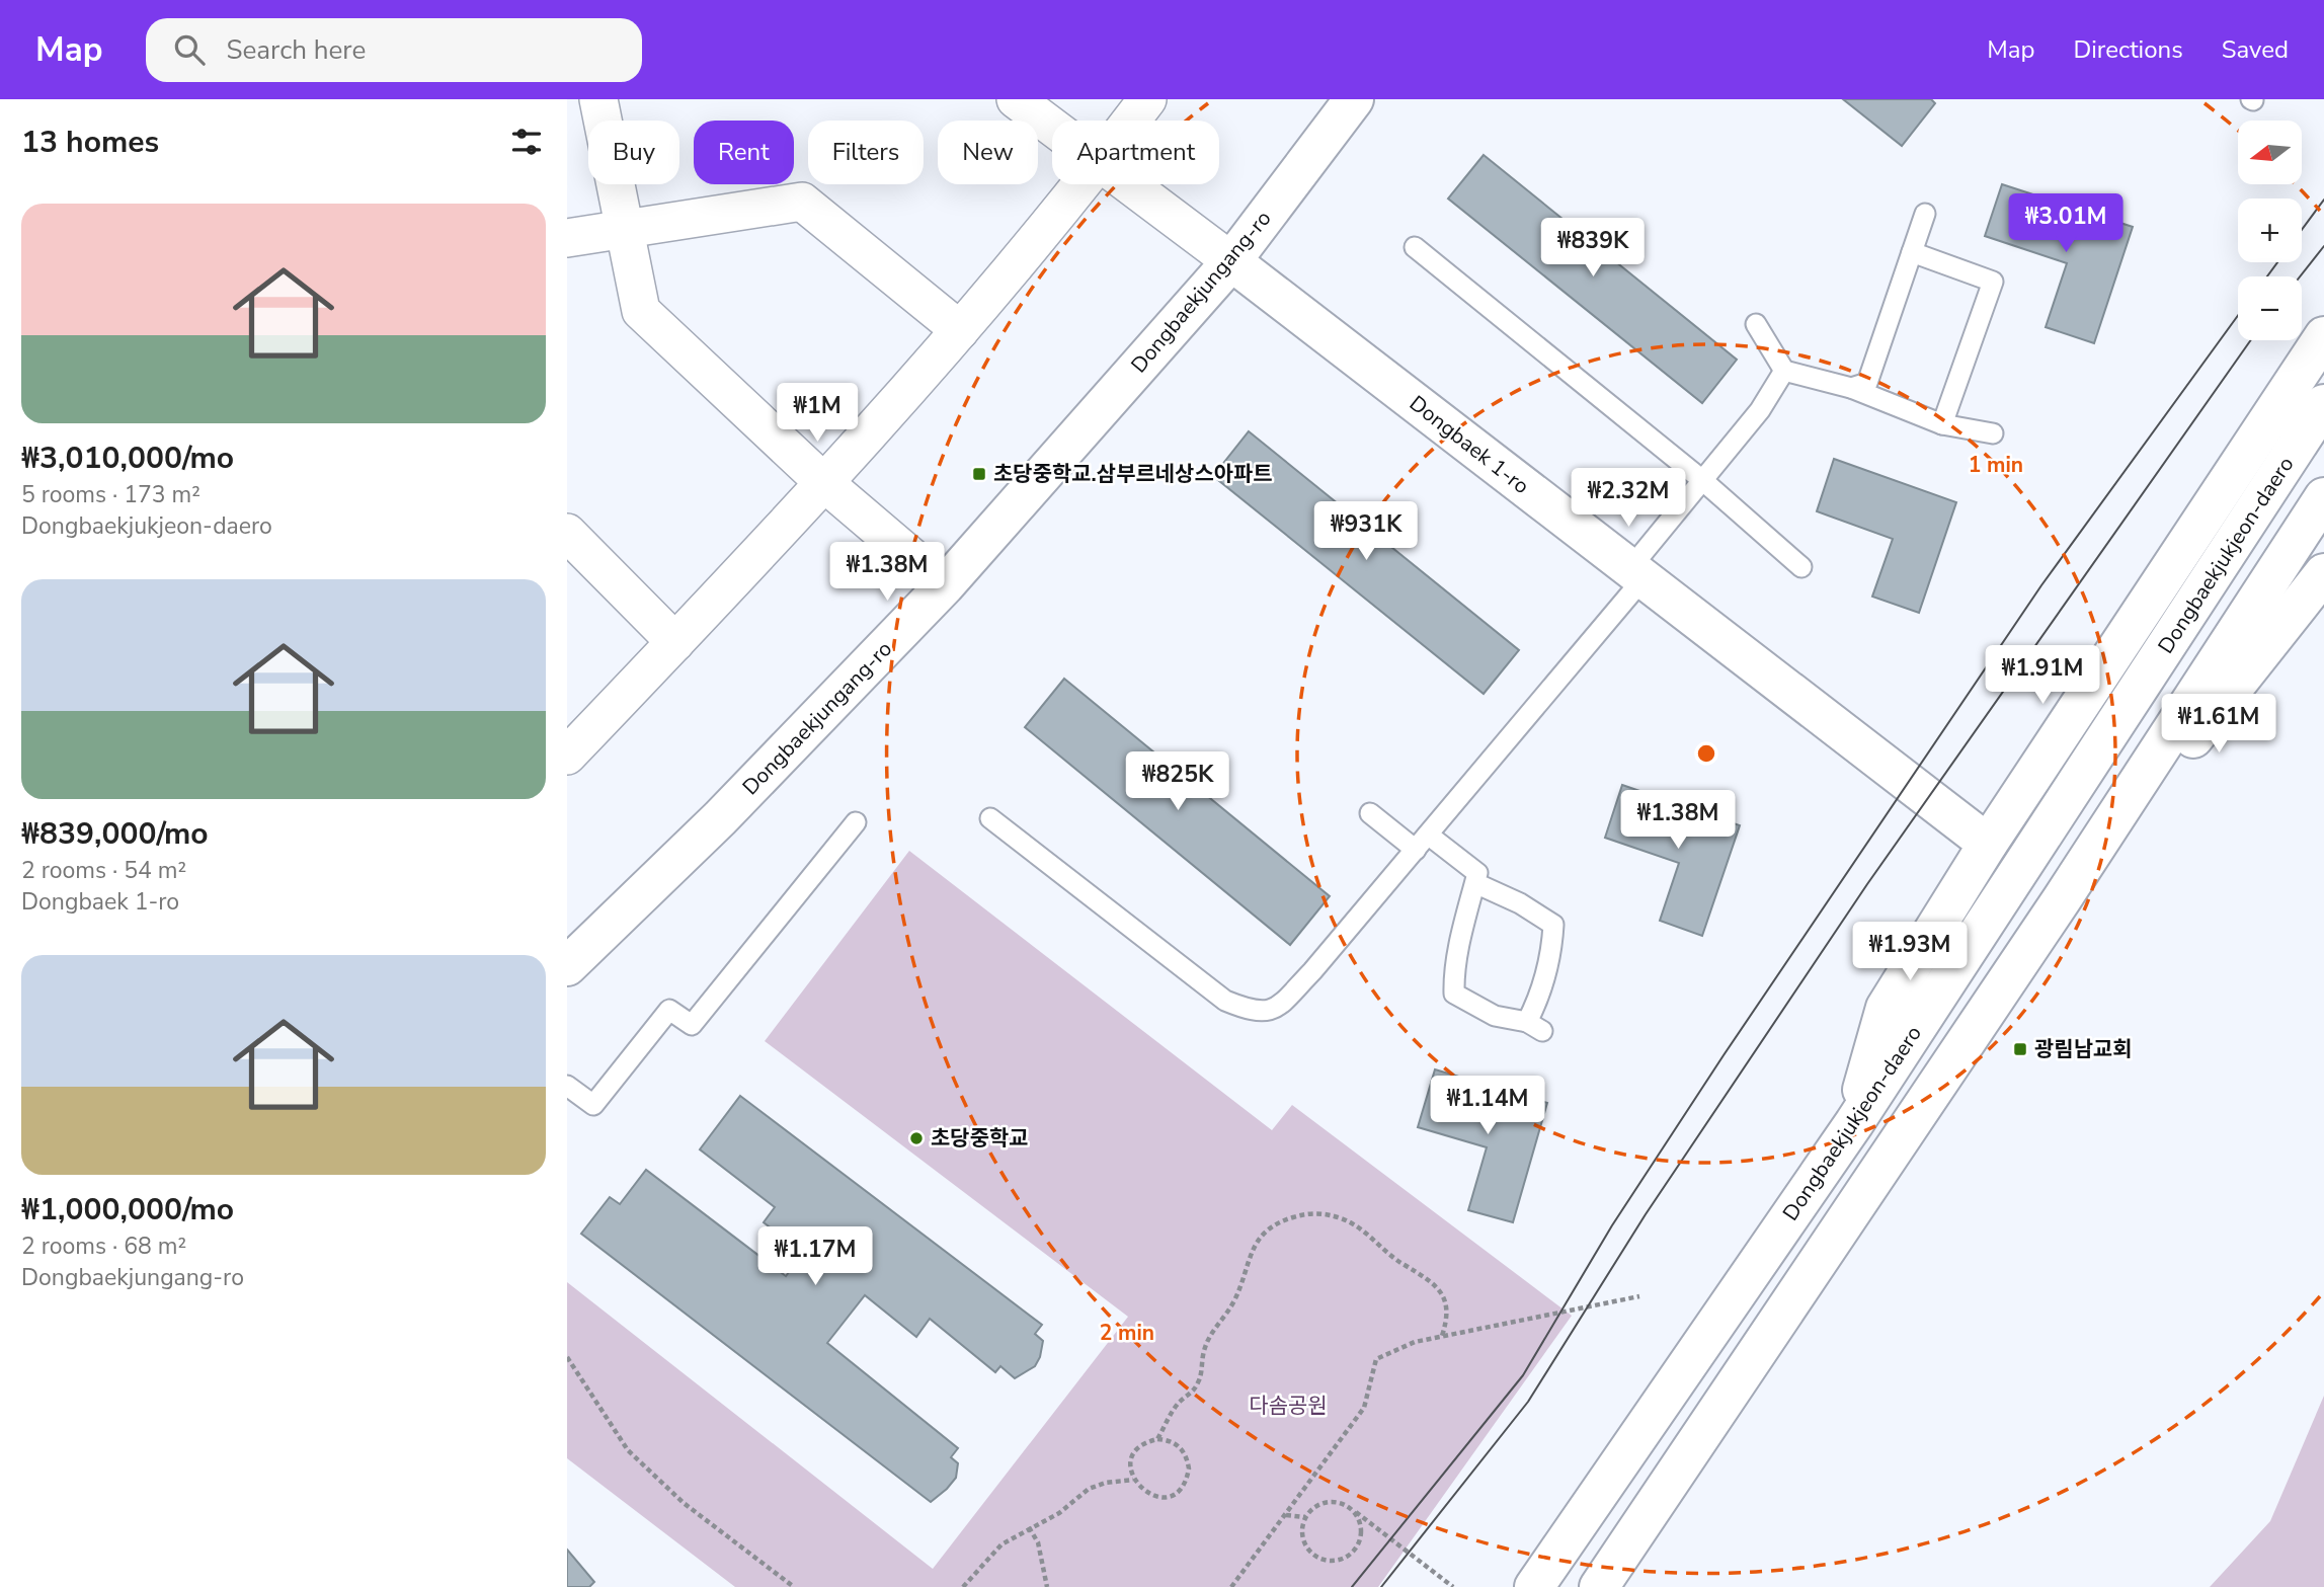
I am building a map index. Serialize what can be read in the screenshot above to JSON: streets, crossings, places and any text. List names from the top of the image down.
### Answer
{
  "streets": {
    "main road": ["Dongbaekjungang-ro", "Dongbaek 1-ro", "Dongbaekjukjeon-daero"]
  },
  "crossings": [
    ["Dongbaekjungang-ro", "Dongbaek 1-ro"]
  ],
  "parks": ["다솜공원"],
  "places": {
    "transit": ["초당중학교.삼부르네상스아파트", "광림남교회"],
    "other": ["초당중학교"]
  },
  "north": "left",
  "page": {
    "header": "Map",
    "search": "Search here",
    "nav": ["Map", "Directions", "Saved"],
    "heading": "13 homes",
    "map_buttons": ["+", "−"],
    "chip": [
      "Buy",
      "Rent",
      "Filters",
      "New",
      "Apartment"
    ],
    "list": [
      {
        "name": "₩3,010,000/mo",
        "note": "5 rooms · 173 m² · Dongbaekjukjeon-daero"
      },
      {
        "name": "₩839,000/mo",
        "note": "2 rooms · 54 m² · Dongbaek 1-ro"
      },
      {
        "name": "₩1,000,000/mo",
        "note": "2 rooms · 68 m² · Dongbaekjungang-ro"
      }
    ],
    "price": [
      "₩3.01M",
      "₩839K",
      "₩1M",
      "₩2.32M",
      "₩931K",
      "₩1.38M",
      "₩1.91M",
      "₩1.61M",
      "₩825K",
      "₩1.38M",
      "₩1.93M",
      "₩1.14M",
      "₩1.17M"
    ]
  },
  "rings": ["1 min", "2 min"]
}
